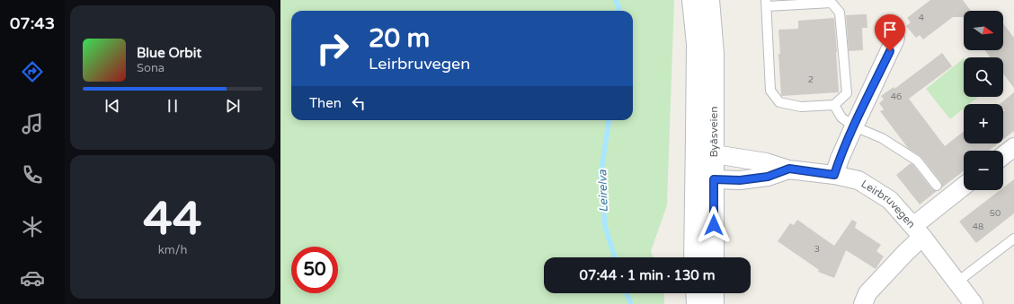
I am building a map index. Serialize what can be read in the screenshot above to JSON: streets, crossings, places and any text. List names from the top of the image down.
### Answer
{
  "streets": {
    "main road": ["Byåsveien"],
    "street": ["Leirbruvegen"]
  },
  "crossings": [
    ["Byåsveien", "Leirbruvegen"]
  ],
  "water": ["Leirelva"],
  "house_numbers": [
    "4",
    "2",
    "46",
    "50",
    "48",
    "3"
  ],
  "north": "right",
  "page": {
    "tabs": "07:43",
    "map_buttons": ["+", "−"],
    "turn": ["20 m", "Leirbruvegen"],
    "song": ["Blue Orbit", "Sona"],
    "then": "Then",
    "tile": ["44", "km/h"],
    "limit": "50",
    "trip": "07:44 · 1 min · 130 m"
  }
}
